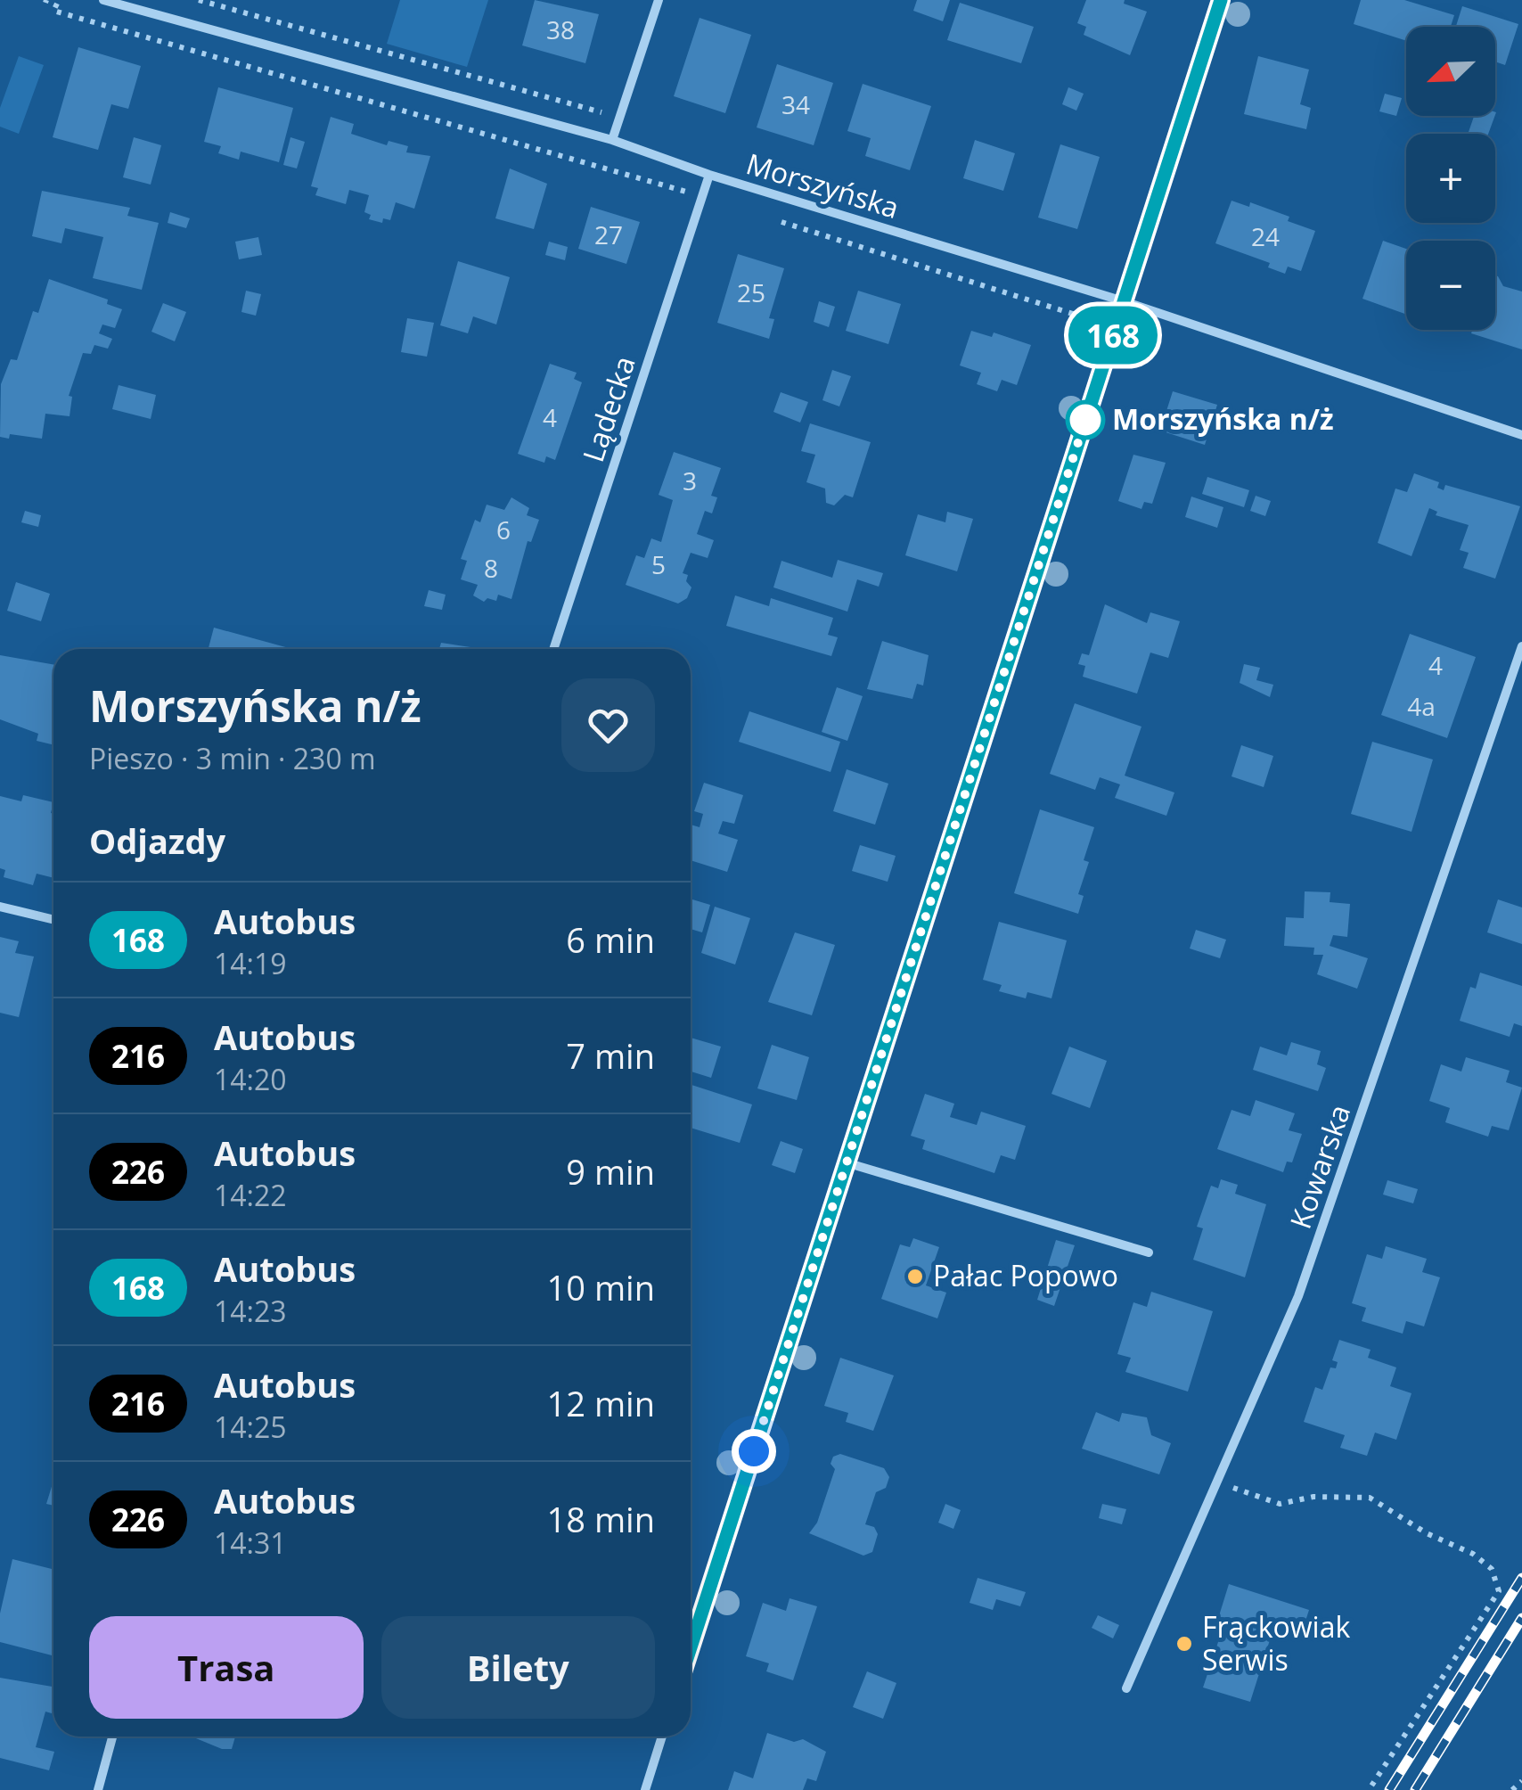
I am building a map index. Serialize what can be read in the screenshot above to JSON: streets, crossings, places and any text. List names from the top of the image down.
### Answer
{
  "streets": {
    "street": ["Morszyńska", "Lądecka", "Kowarska"]
  },
  "crossings": [
    ["Morszyńska", "Lądecka"]
  ],
  "places": ["Morszyńska n/ż", "Pałac Popowo", "Frąckowiak Serwis"],
  "lines": ["bus line 168"],
  "house_numbers": [
    "38",
    "34",
    "27",
    "24",
    "25",
    "4",
    "3",
    "6",
    "5",
    "8",
    "4",
    "4a"
  ],
  "north": "bottom left",
  "page": {
    "on_map": "168",
    "map_buttons": ["+", "−"],
    "heading": [
      ["Morszyńska n/ż", "Pieszo · 3 min · 230 m"],
      "Odjazdy"
    ],
    "list": [
      {
        "mark": "168",
        "name": "Autobus",
        "note": "14:19",
        "value": "6 min"
      },
      {
        "mark": "216",
        "name": "Autobus",
        "note": "14:20",
        "value": "7 min"
      },
      {
        "mark": "226",
        "name": "Autobus",
        "note": "14:22",
        "value": "9 min"
      },
      {
        "mark": "168",
        "name": "Autobus",
        "note": "14:23",
        "value": "10 min"
      },
      {
        "mark": "216",
        "name": "Autobus",
        "note": "14:25",
        "value": "12 min"
      },
      {
        "mark": "226",
        "name": "Autobus",
        "note": "14:31",
        "value": "18 min"
      }
    ],
    "buttons": ["Trasa", "Bilety"]
  }
}
